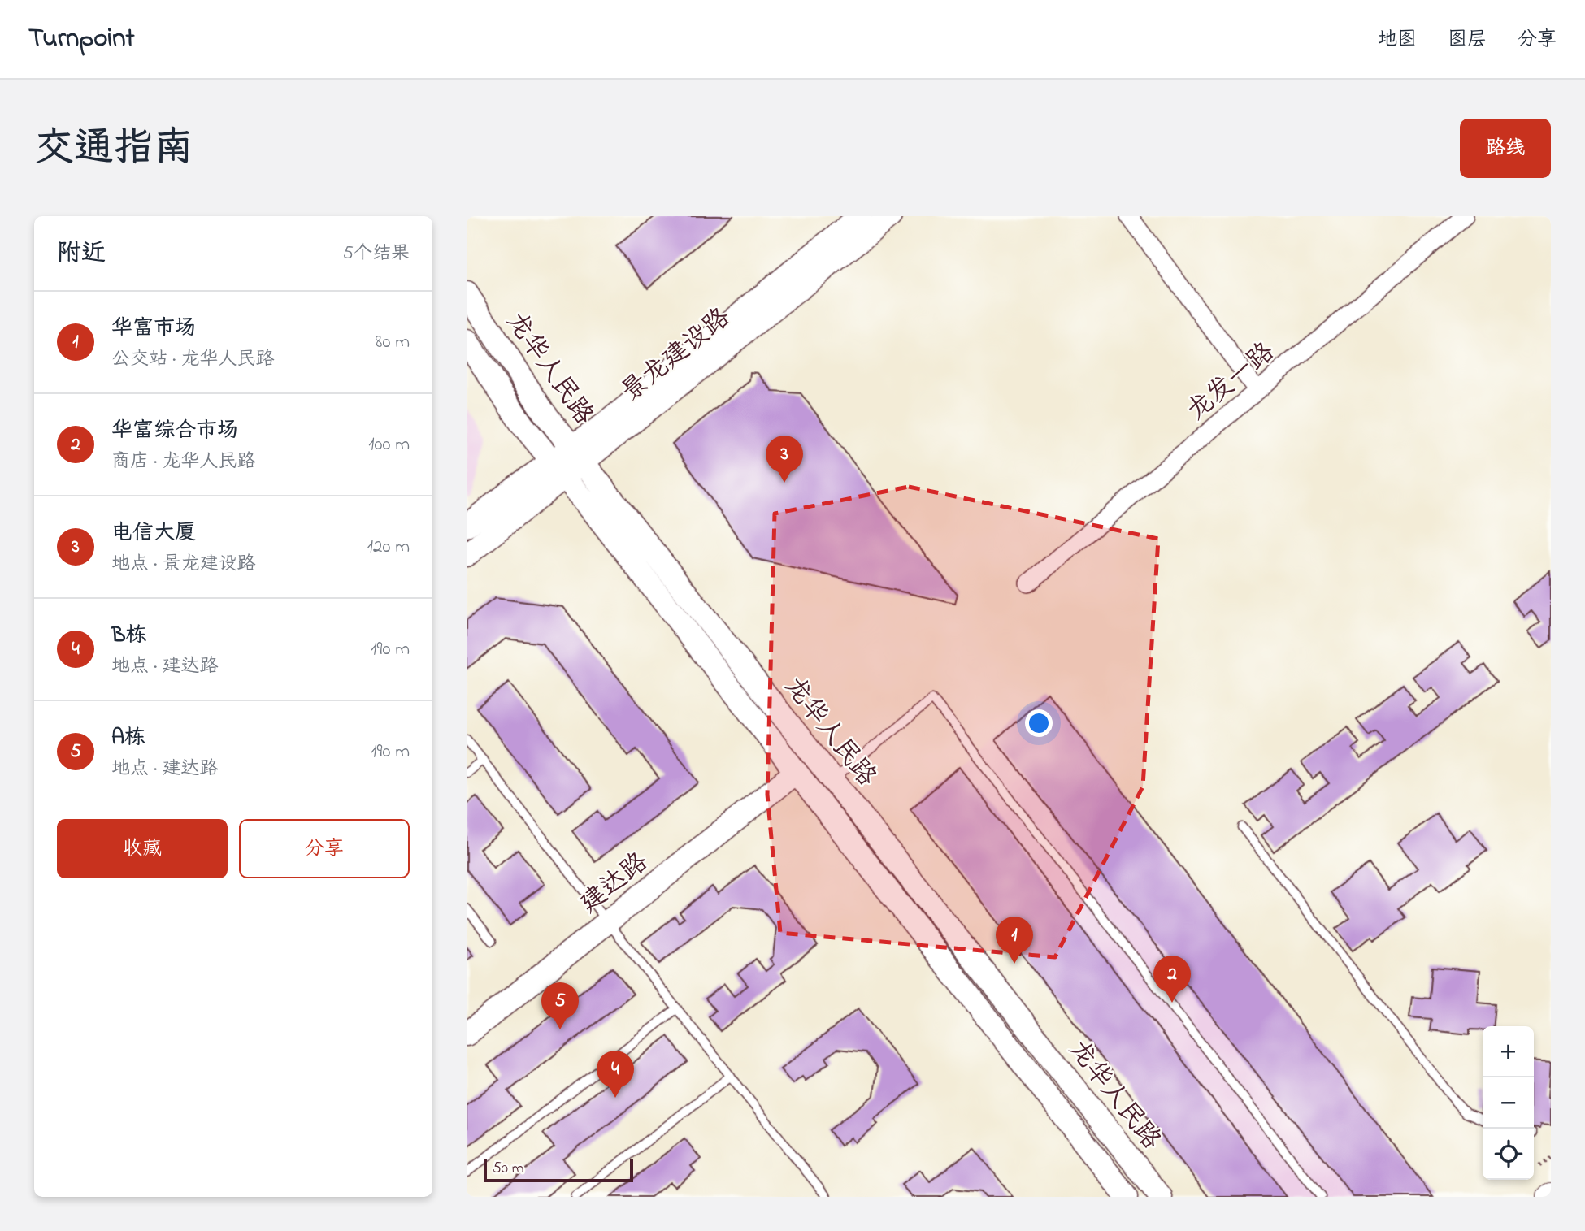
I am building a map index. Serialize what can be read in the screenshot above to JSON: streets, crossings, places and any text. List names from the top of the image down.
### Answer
{
  "streets": {
    "main road": ["景龙建设路", "龙华人民路", "建达路"],
    "street": ["龙发一路"]
  },
  "crossings": [
    ["景龙建设路", "龙华人民路"],
    ["龙华人民路", "建达路"]
  ],
  "scale_bar": "50 m",
  "page": {
    "header": "Turnpoint",
    "nav": ["地图", "图层", "分享"],
    "title": "交通指南",
    "buttons": [
      "路线",
      ["收藏", "分享"]
    ],
    "heading": ["附近", "5个结果"],
    "list": [
      {
        "mark": "1",
        "name": "华富市场",
        "note": "公交站 · 龙华人民路",
        "value": "80 m"
      },
      {
        "mark": "2",
        "name": "华富综合市场",
        "note": "商店 · 龙华人民路",
        "value": "100 m"
      },
      {
        "mark": "3",
        "name": "电信大厦",
        "note": "地点 · 景龙建设路",
        "value": "120 m"
      },
      {
        "mark": "4",
        "name": "B栋",
        "note": "地点 · 建达路",
        "value": "190 m"
      },
      {
        "mark": "5",
        "name": "A栋",
        "note": "地点 · 建达路",
        "value": "190 m"
      }
    ],
    "pins": [
      "3",
      "1",
      "2",
      "5",
      "4"
    ],
    "map_buttons": ["+", "−"],
    "scale": "50 m"
  }
}
